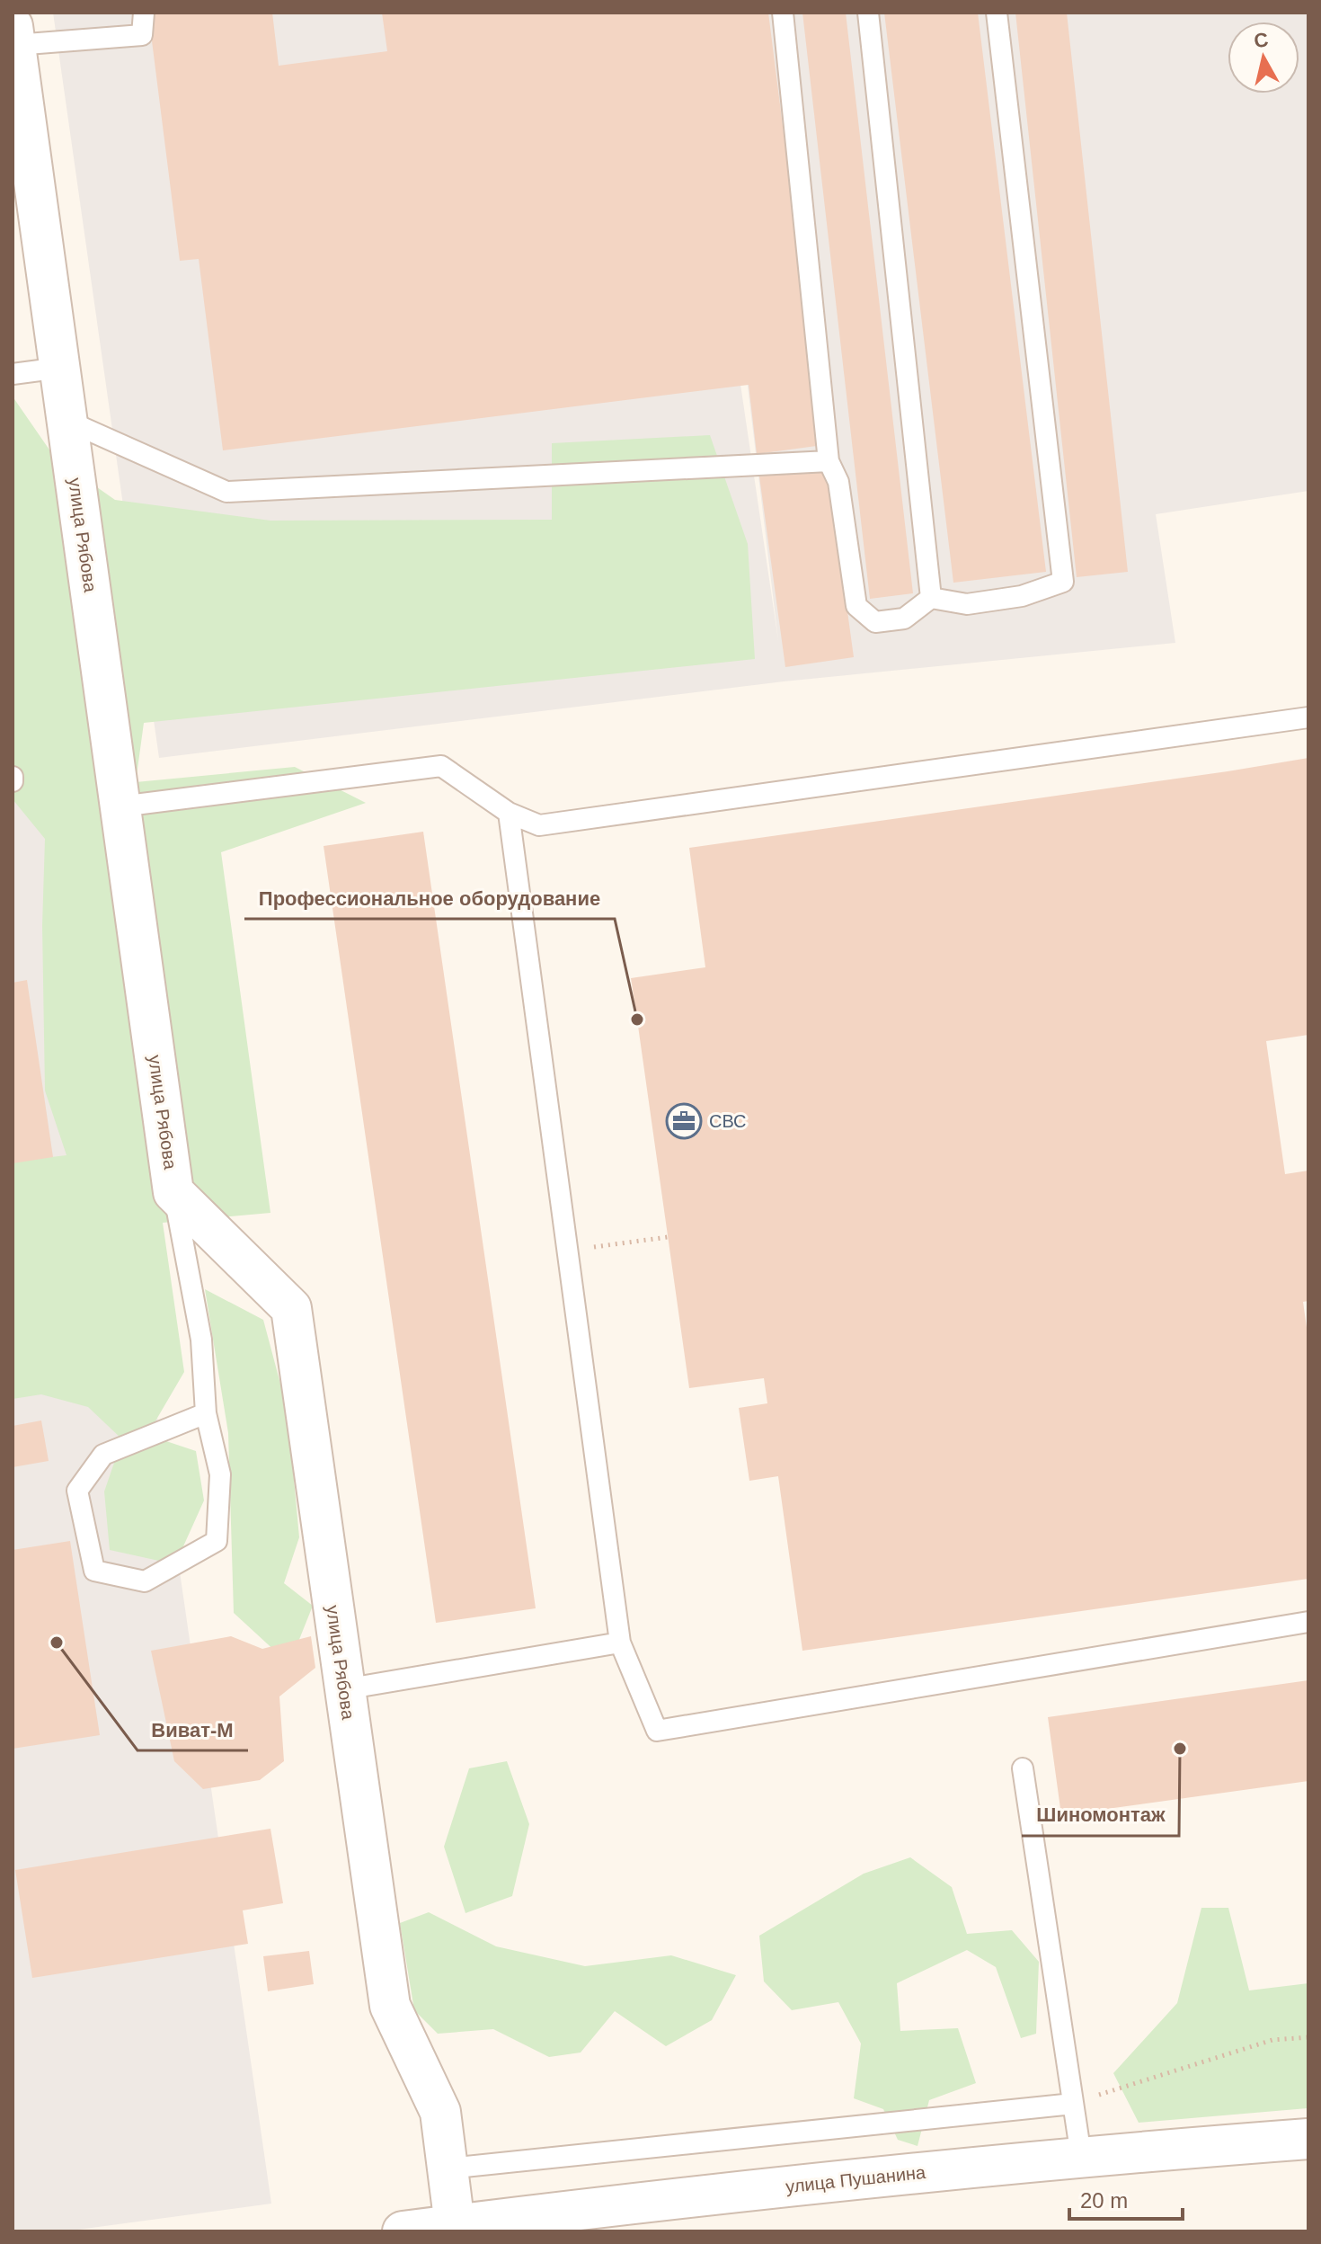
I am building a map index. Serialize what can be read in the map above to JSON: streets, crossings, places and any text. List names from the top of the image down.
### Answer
{
  "streets": {
    "street": ["улица Рябова", "улица Пушанина"]
  },
  "crossings": [
    ["улица Рябова", "улица Пушанина"]
  ],
  "places": {
    "other": ["Профессиональное оборудование", "Виват-М", "Шиномонтаж"],
    "office": ["СВС"]
  },
  "scale_bar": "20 m",
  "north": "top"
}
